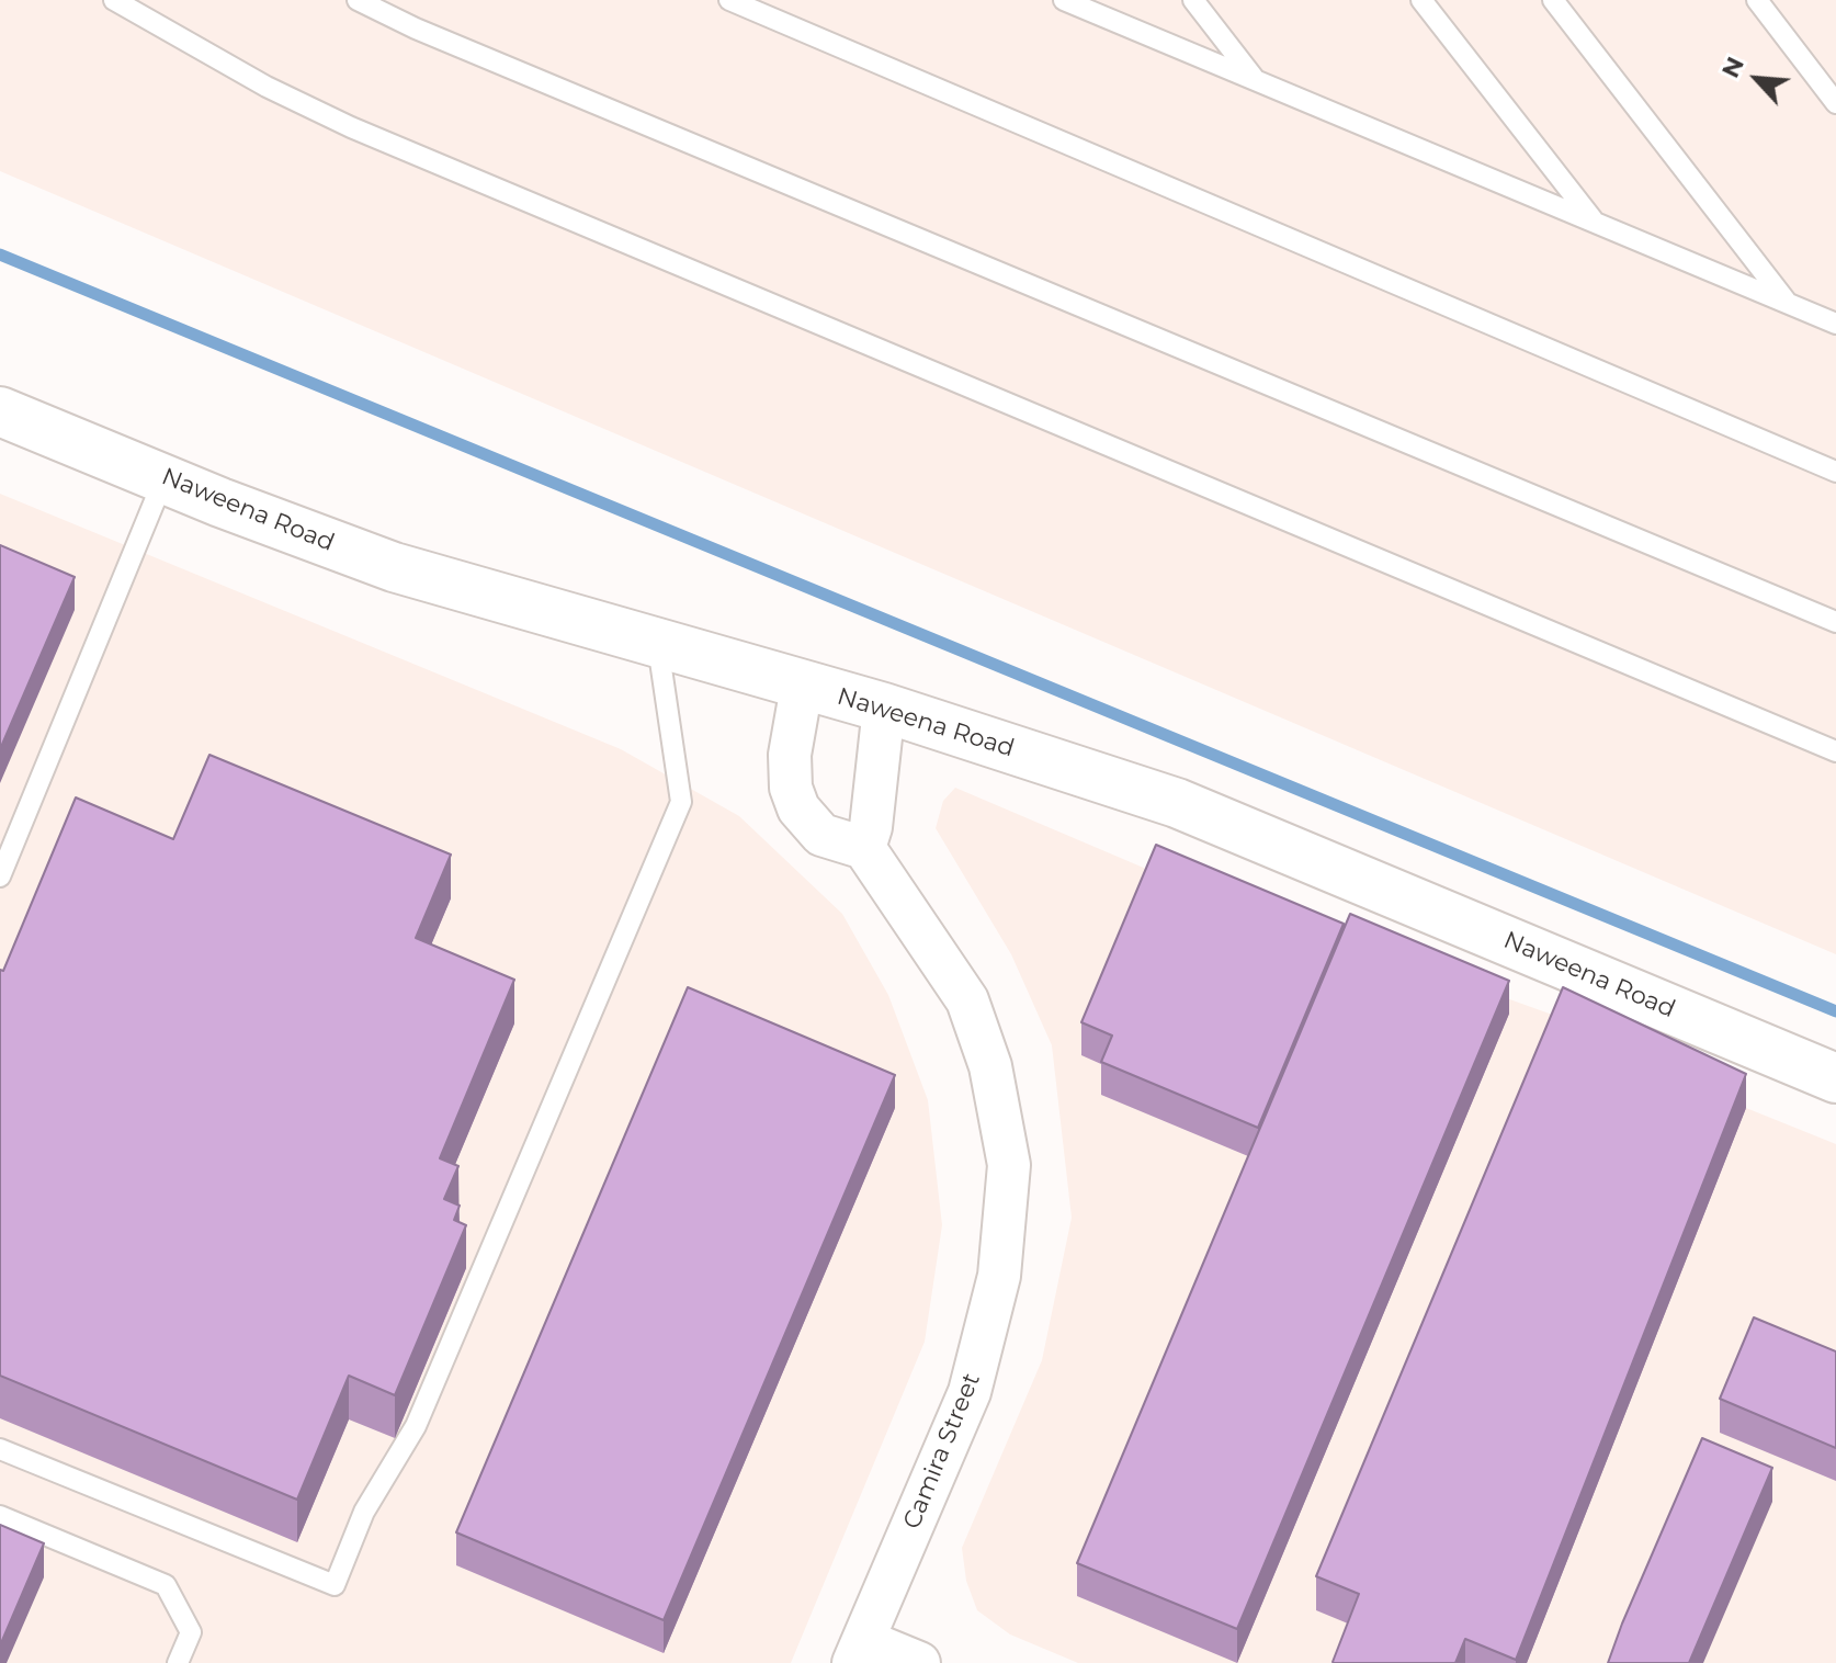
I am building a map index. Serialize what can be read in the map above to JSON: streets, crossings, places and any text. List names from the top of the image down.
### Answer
{
  "streets": {
    "street": ["Naweena Road", "Camira Street"]
  },
  "north": "top left"
}
